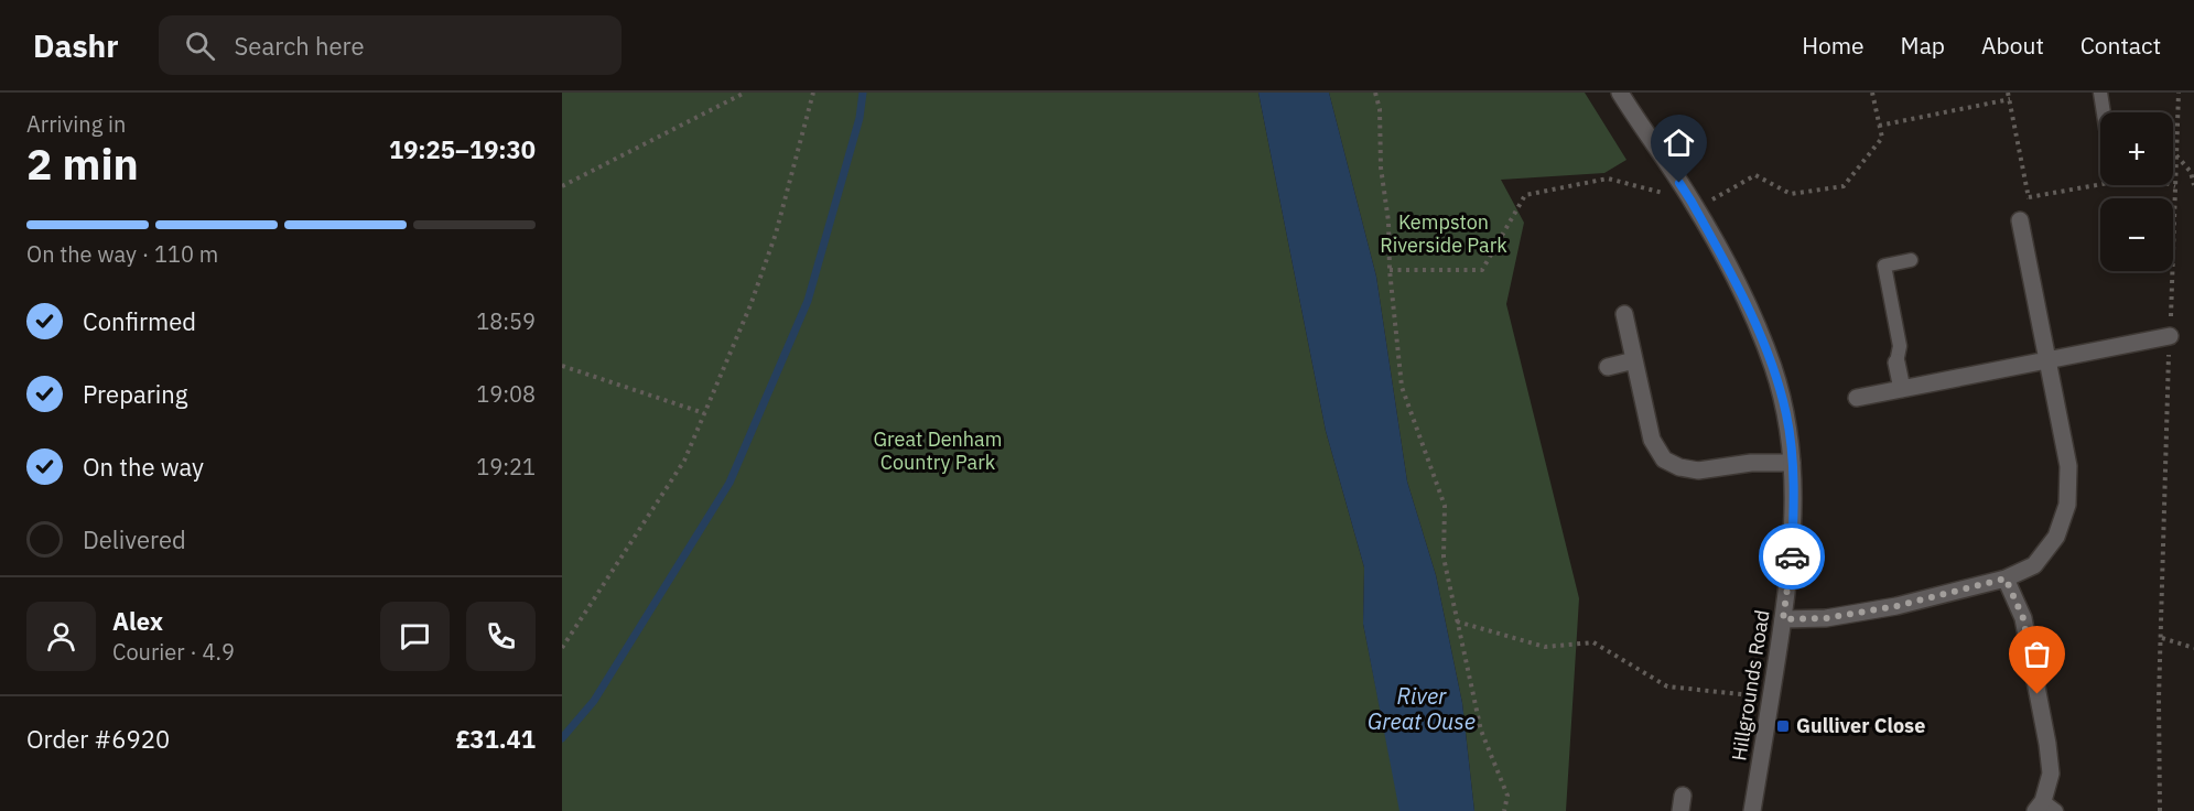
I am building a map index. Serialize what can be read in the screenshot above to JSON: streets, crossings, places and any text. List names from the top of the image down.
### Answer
{
  "streets": {
    "street": ["Hillgrounds Road"]
  },
  "water": ["River Great Ouse"],
  "parks": ["Kempston Riverside Park", "Great Denham Country Park"],
  "places": {
    "transit": ["Gulliver Close"]
  },
  "page": {
    "header": "Dashr",
    "search": "Search here",
    "nav": [
      "Home",
      "Map",
      "About",
      "Contact"
    ],
    "heading": ["2 min", "Arriving in", "19:25–19:30"],
    "panel": [
      "Alex",
      "Courier · 4.9",
      "Order #6920",
      "£31.41"
    ],
    "map_buttons": ["+", "−"],
    "bar": "On the way · 110 m",
    "list": [
      ["Confirmed", "18:59"],
      ["Preparing", "19:08"],
      ["On the way", "19:21"],
      "Delivered"
    ]
  }
}
